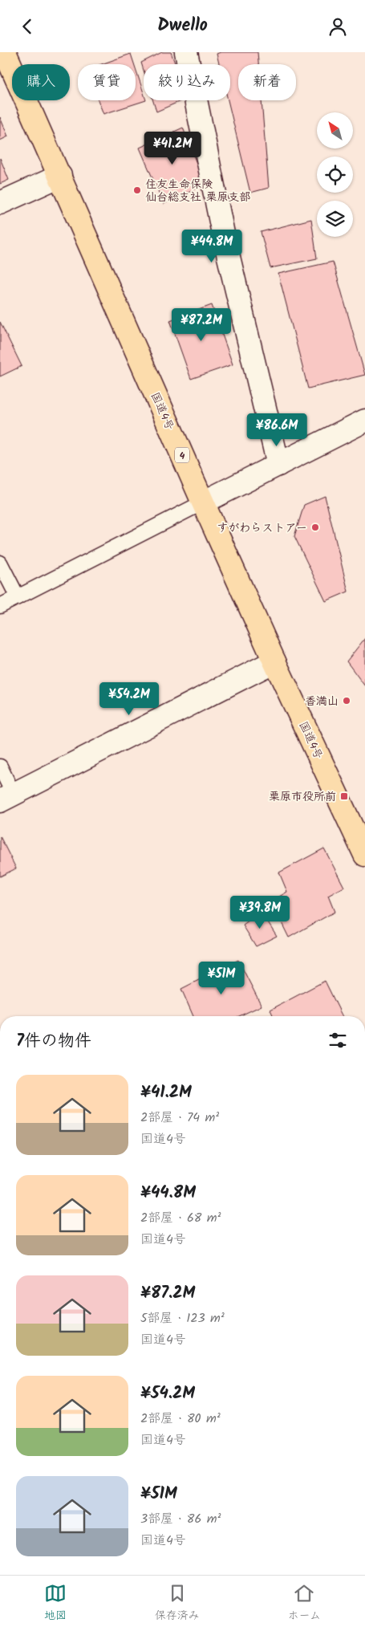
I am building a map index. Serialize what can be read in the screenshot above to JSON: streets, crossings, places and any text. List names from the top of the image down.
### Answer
{
  "streets": {
    "highway": ["国道4号", "4"]
  },
  "places": {
    "other": ["住友生命保険 仙台総支社 栗原支部", "すがわらストアー", "香満山"],
    "transit": ["栗原市役所前"]
  },
  "north": "top left",
  "page": {
    "header": "Dwello",
    "chip": [
      "購入",
      "賃貸",
      "絞り込み",
      "新着"
    ],
    "price": [
      "¥41.2M",
      "¥44.8M",
      "¥87.2M",
      "¥86.6M",
      "¥54.2M",
      "¥39.8M",
      "¥51M"
    ],
    "heading": "7件の物件",
    "list": [
      {
        "name": "¥41.2M",
        "note": "2部屋 · 74 m² · 国道4号"
      },
      {
        "name": "¥44.8M",
        "note": "2部屋 · 68 m² · 国道4号"
      },
      {
        "name": "¥87.2M",
        "note": "5部屋 · 123 m² · 国道4号"
      },
      {
        "name": "¥54.2M",
        "note": "2部屋 · 80 m² · 国道4号"
      },
      {
        "name": "¥51M",
        "note": "3部屋 · 86 m² · 国道4号"
      }
    ],
    "tabs": ["地図", "保存済み", "ホーム"]
  }
}
